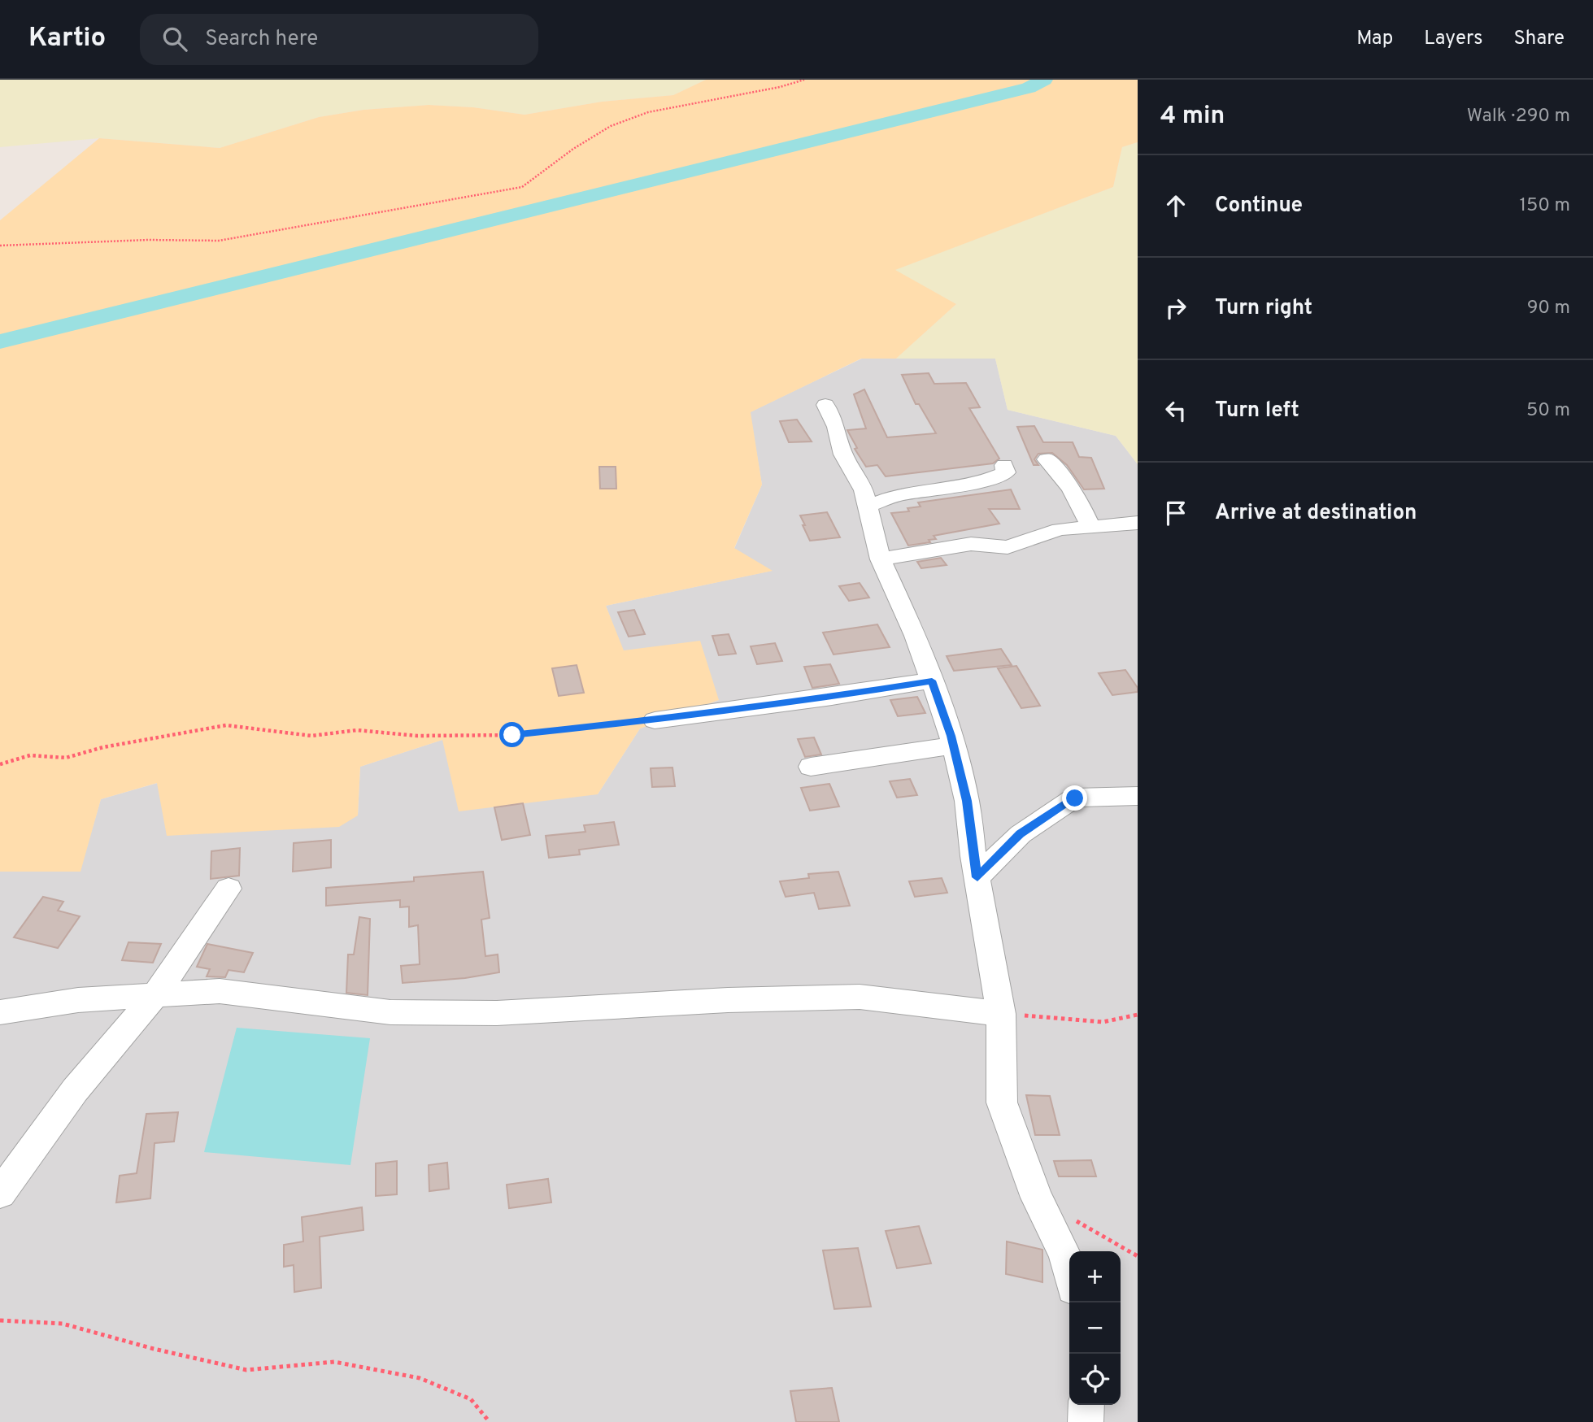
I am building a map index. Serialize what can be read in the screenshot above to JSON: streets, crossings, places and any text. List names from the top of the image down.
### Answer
{
  "page": {
    "header": "Kartio",
    "search": "Search here",
    "nav": ["Map", "Layers", "Share"],
    "heading": ["4 min", "Walk · 290 m"],
    "list": [
      ["Continue", "150 m"],
      ["Turn right", "90 m"],
      ["Turn left", "50 m"],
      "Arrive at destination"
    ],
    "map_buttons": ["+", "−"]
  }
}
